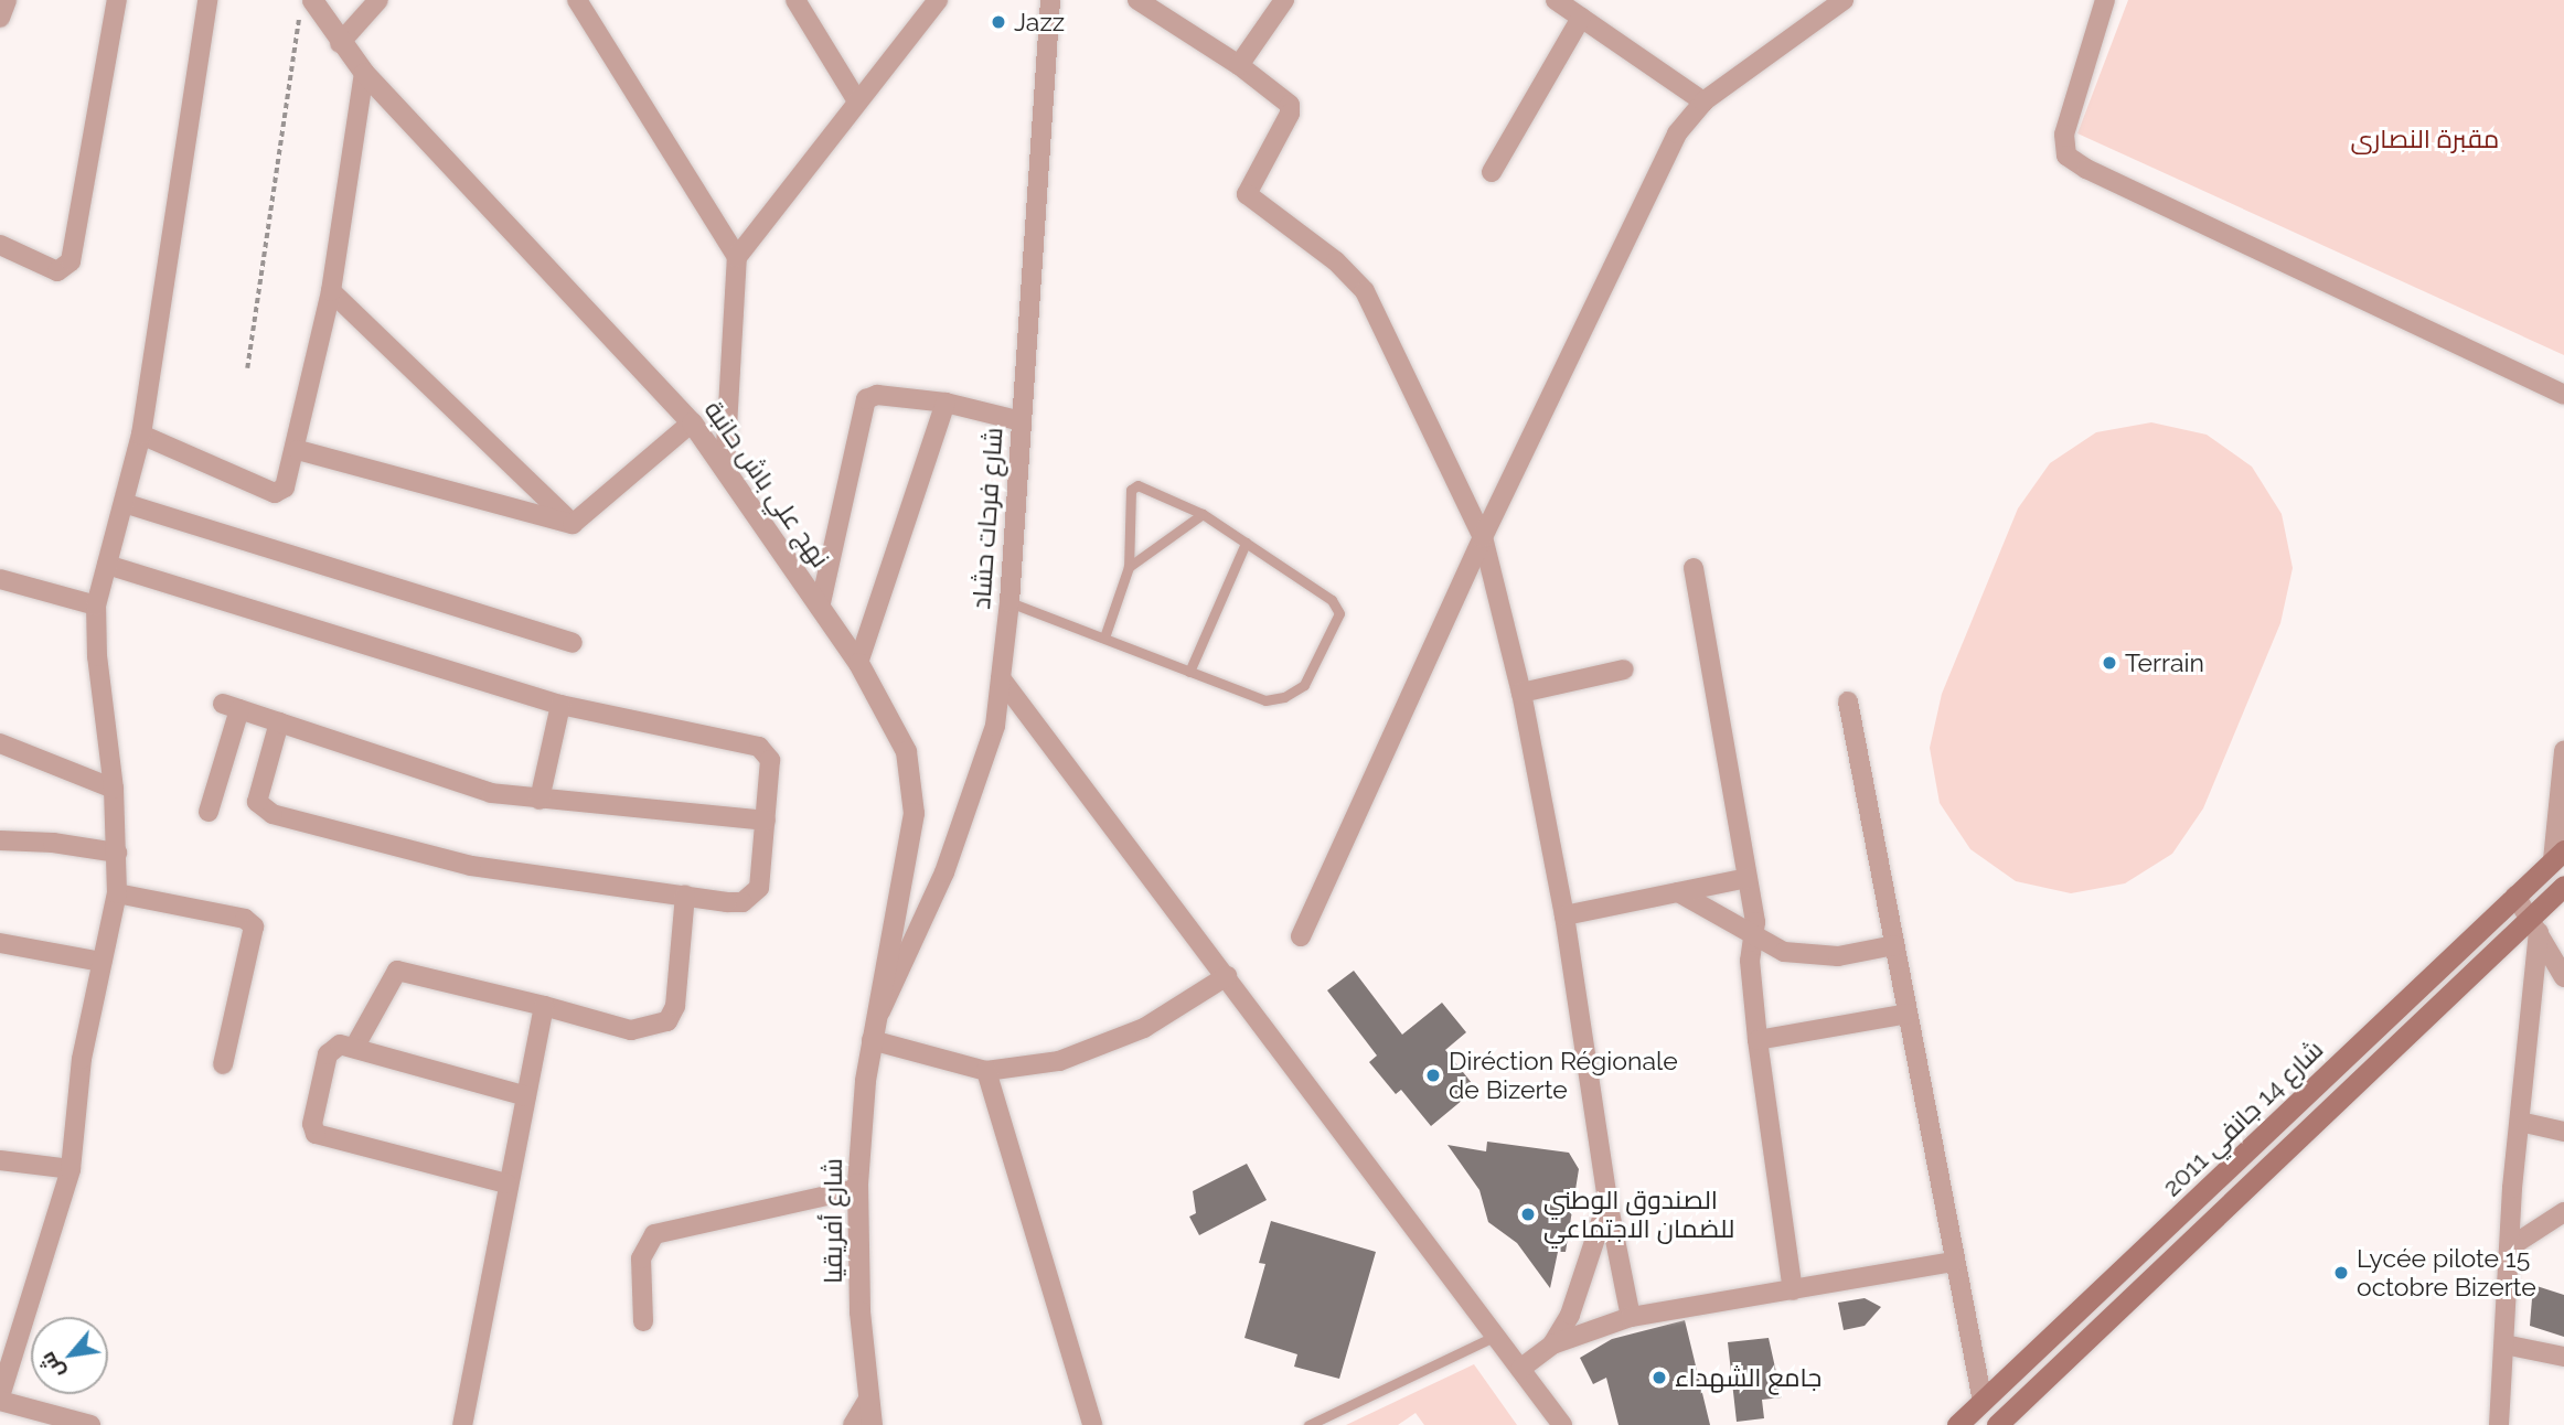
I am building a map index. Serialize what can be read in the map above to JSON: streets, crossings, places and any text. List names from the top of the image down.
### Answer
{
  "streets": {
    "main road": ["شارع 14 جانفي 2011"],
    "street": ["نهج علي باش حانبة", "شارع فرحات حشاد", "شارع أفريقيا"]
  },
  "crossings": [
    ["نهج علي باش حانبة", "شارع فرحات حشاد"],
    ["نهج علي باش حانبة", "شارع أفريقيا"],
    ["شارع فرحات حشاد", "شارع أفريقيا"]
  ],
  "parks": ["مقبرة النصارى"],
  "places": [
    "Jazz",
    "Terrain",
    "Diréction Régionale de Bizerte",
    "الصندوق الوطني للضمان الاجتماعي",
    "Lycée pilote 15 octobre Bizerte",
    "جامع الشهداء"
  ],
  "north": "bottom left"
}
